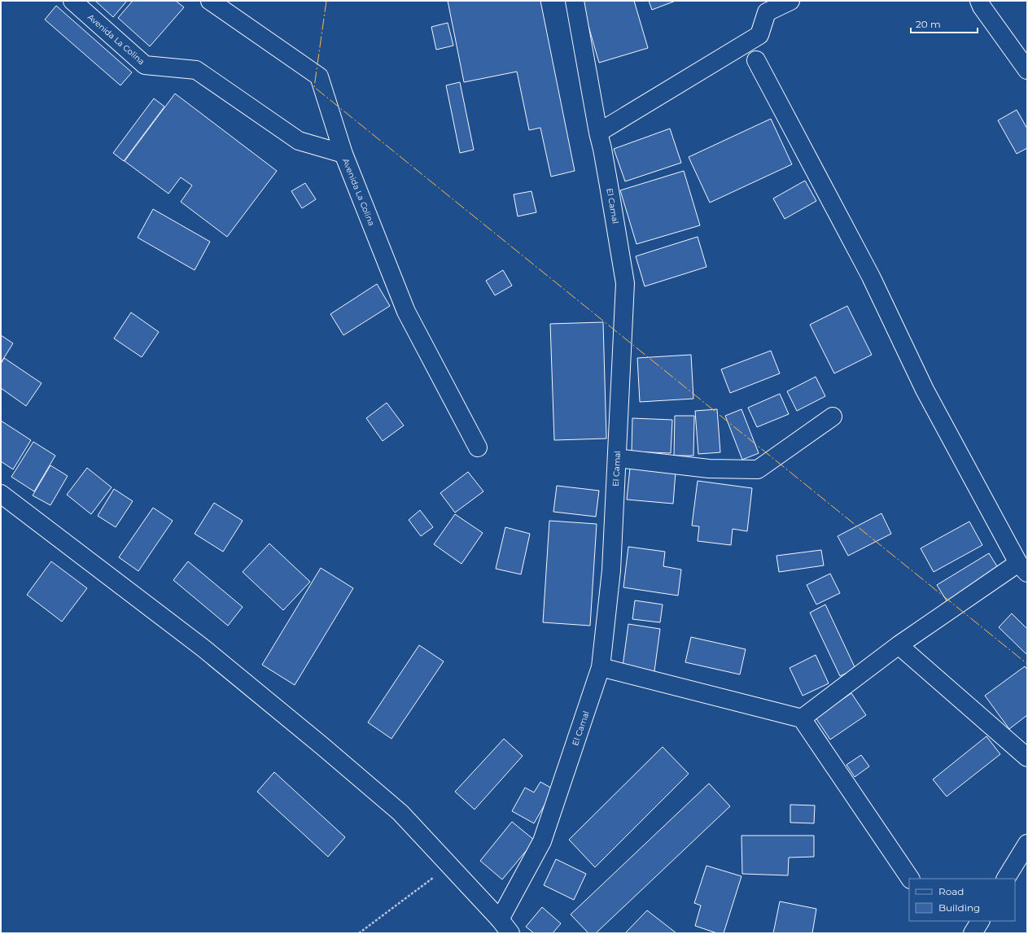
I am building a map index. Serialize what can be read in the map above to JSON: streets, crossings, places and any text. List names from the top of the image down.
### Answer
{
  "streets": {
    "main road": ["Avenida La Colina", "El Camal"]
  },
  "legend": ["Road", "Building"],
  "scale_bar": "20 m"
}
